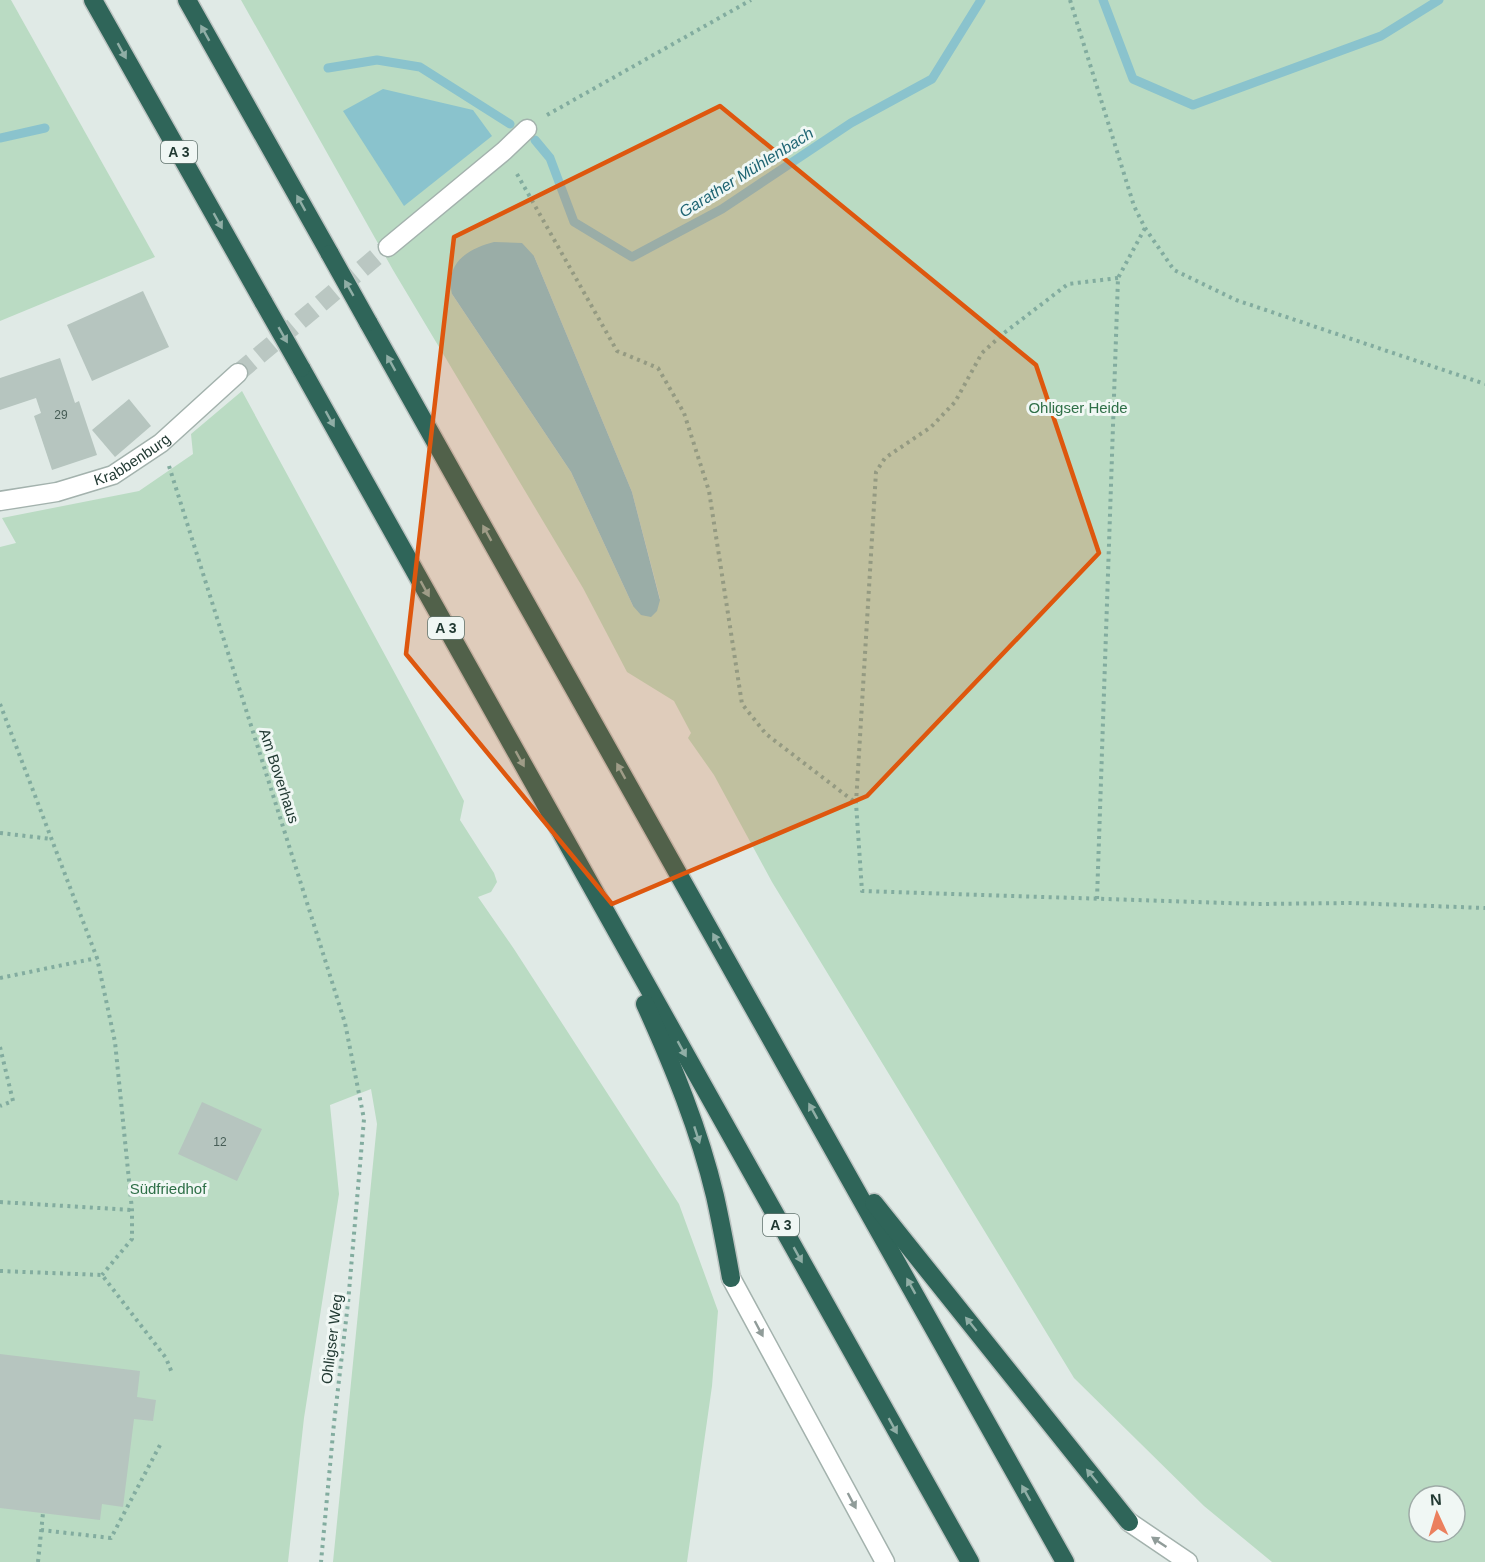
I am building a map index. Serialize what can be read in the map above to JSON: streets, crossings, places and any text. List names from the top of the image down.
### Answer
{
  "streets": {
    "highway": ["A 3"],
    "lane": ["Krabbenburg"],
    "path": ["Am Boverhaus", "Ohligser Weg"]
  },
  "crossings": [
    ["Krabbenburg", "Am Boverhaus"],
    ["Am Boverhaus", "Ohligser Weg"]
  ],
  "water": ["Garather Mühlenbach"],
  "parks": ["Ohligser Heide", "Südfriedhof"],
  "house_numbers": ["29", "12"],
  "north": "top"
}
